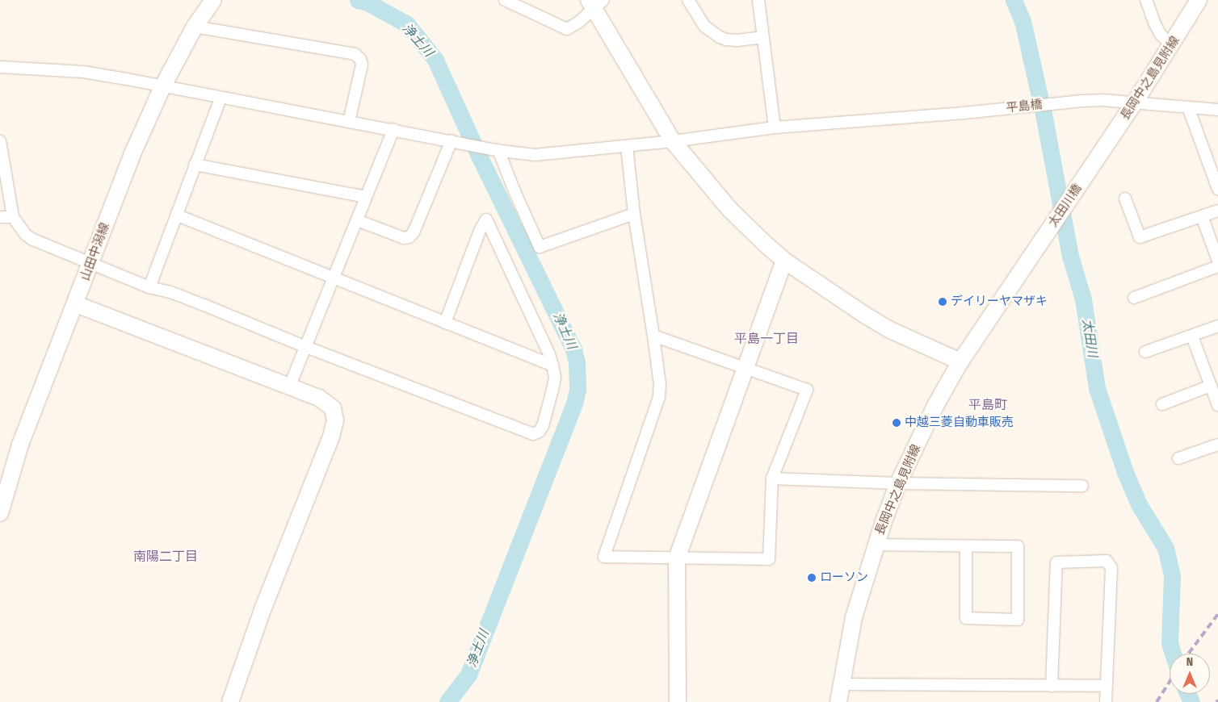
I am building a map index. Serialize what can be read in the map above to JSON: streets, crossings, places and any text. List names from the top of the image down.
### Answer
{
  "streets": {
    "street": [
      "長岡中之島見附線",
      "平島橋",
      "太田川橋",
      "山田中潟線"
    ]
  },
  "crossings": [
    ["長岡中之島見附線", "平島橋"],
    ["長岡中之島見附線", "太田川橋"],
    ["平島橋", "山田中潟線"]
  ],
  "districts": ["平島一丁目", "平島町", "南陽二丁目"],
  "water": ["浄土川", "太田川"],
  "places": ["デイリーヤマザキ", "中越三菱自動車販売", "ローソン"],
  "north": "top"
}
